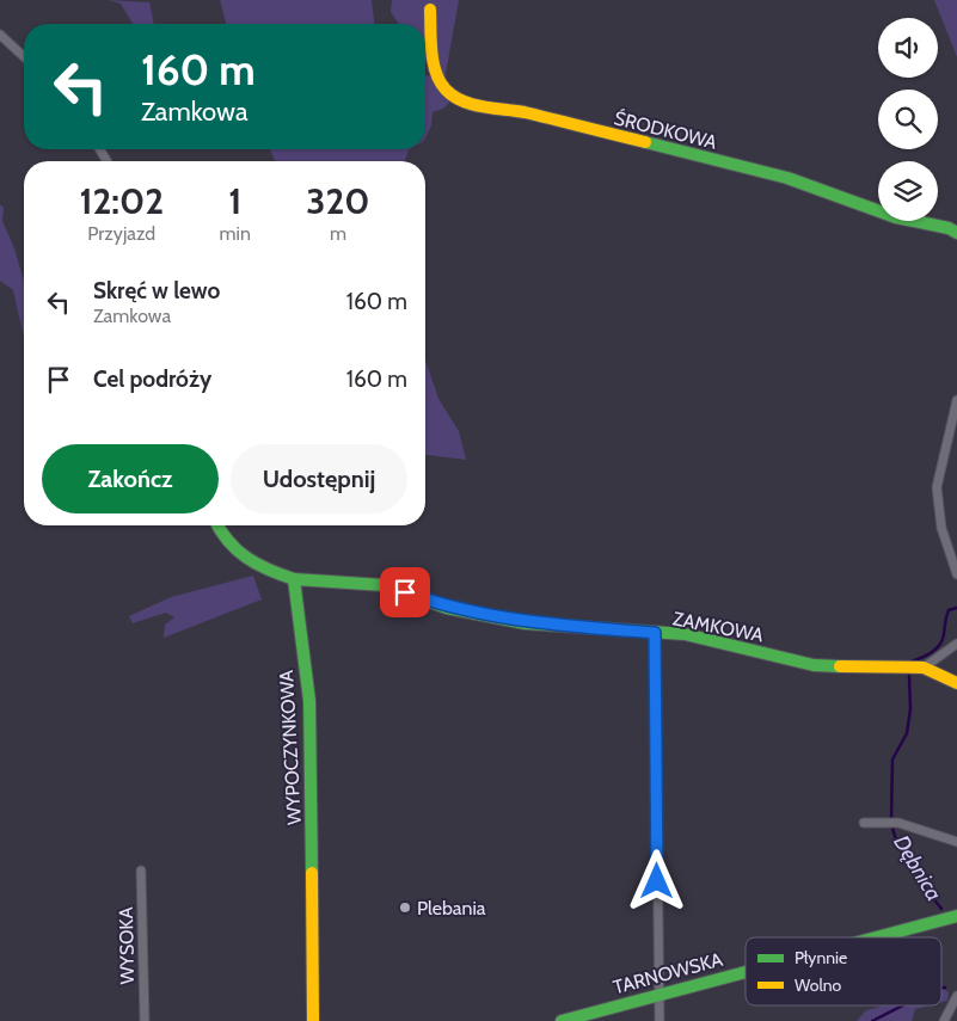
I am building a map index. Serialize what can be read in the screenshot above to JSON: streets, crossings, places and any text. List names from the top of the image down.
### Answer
{
  "streets": {
    "street": [
      "ŚRODKOWA",
      "ZAMKOWA",
      "WYPOCZYNKOWA",
      "WYSOKA",
      "TARNOWSKA"
    ]
  },
  "crossings": [
    ["ZAMKOWA", "WYPOCZYNKOWA"]
  ],
  "water": ["Dębnica"],
  "places": ["Plebania"],
  "legend": ["Płynnie", "Wolno"],
  "page": {
    "turn": ["160 m", "Zamkowa"],
    "eta": [
      "12:02",
      "Przyjazd",
      "1",
      "min",
      "320",
      "m"
    ],
    "list": [
      {
        "name": "Skręć w lewo",
        "note": "Zamkowa",
        "value": "160 m"
      },
      {
        "name": "Cel podróży",
        "value": "160 m"
      }
    ],
    "buttons": ["Zakończ", "Udostępnij"]
  }
}
